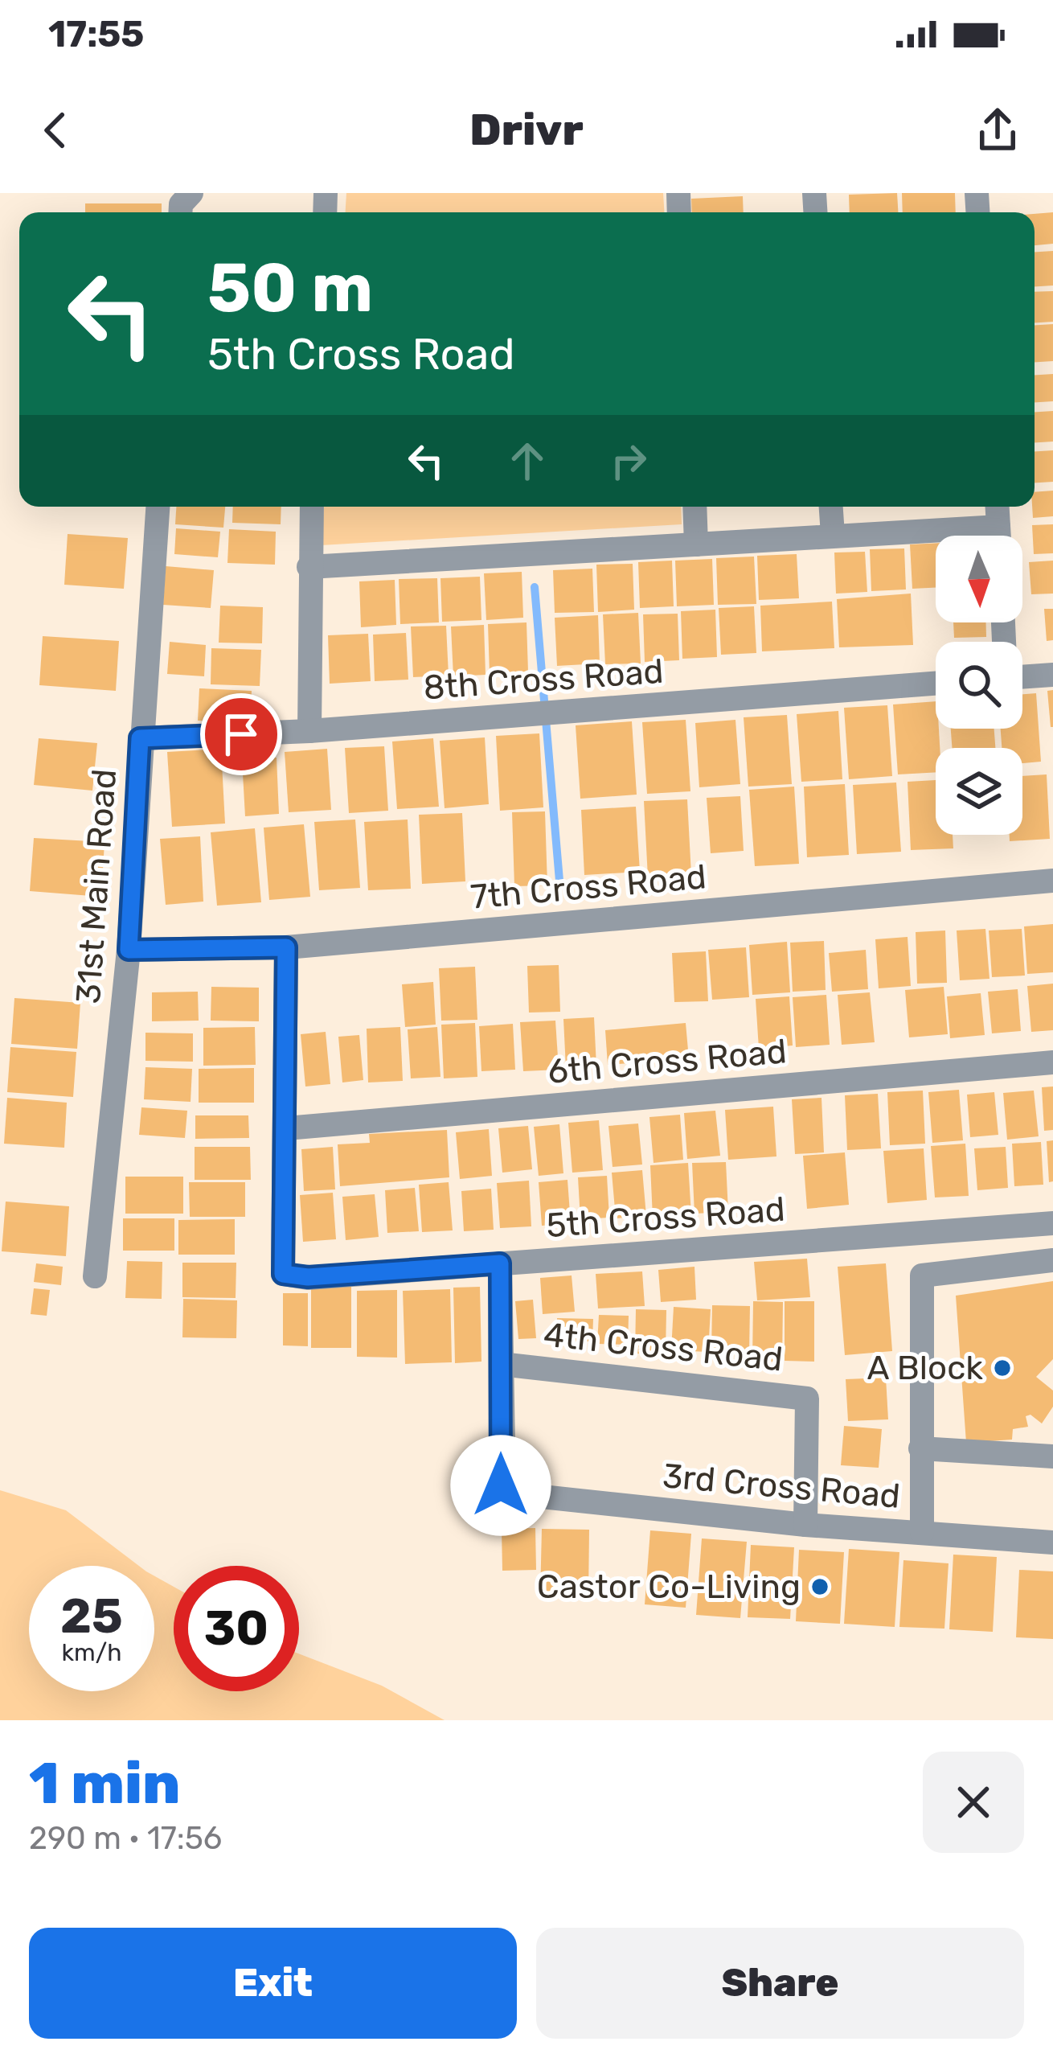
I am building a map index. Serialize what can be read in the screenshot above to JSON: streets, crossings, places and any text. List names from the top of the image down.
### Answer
{
  "streets": {
    "street": [
      "8th Cross Road",
      "31st Main Road",
      "7th Cross Road",
      "6th Cross Road",
      "5th Cross Road",
      "4th Cross Road",
      "3rd Cross Road"
    ]
  },
  "crossings": [
    ["8th Cross Road", "31st Main Road"],
    ["31st Main Road", "7th Cross Road"],
    ["6th Cross Road", "5th Cross Road"],
    ["4th Cross Road", "3rd Cross Road"]
  ],
  "places": ["A Block", "Castor Co-Living"],
  "north": "bottom",
  "page": {
    "status": "17:55",
    "header": "Drivr",
    "turn": ["50 m", "5th Cross Road"],
    "speed": "25 km/h",
    "limit": "30",
    "heading": ["1 min", "290 m · 17:56"],
    "buttons": ["Exit", "Share"]
  }
}
